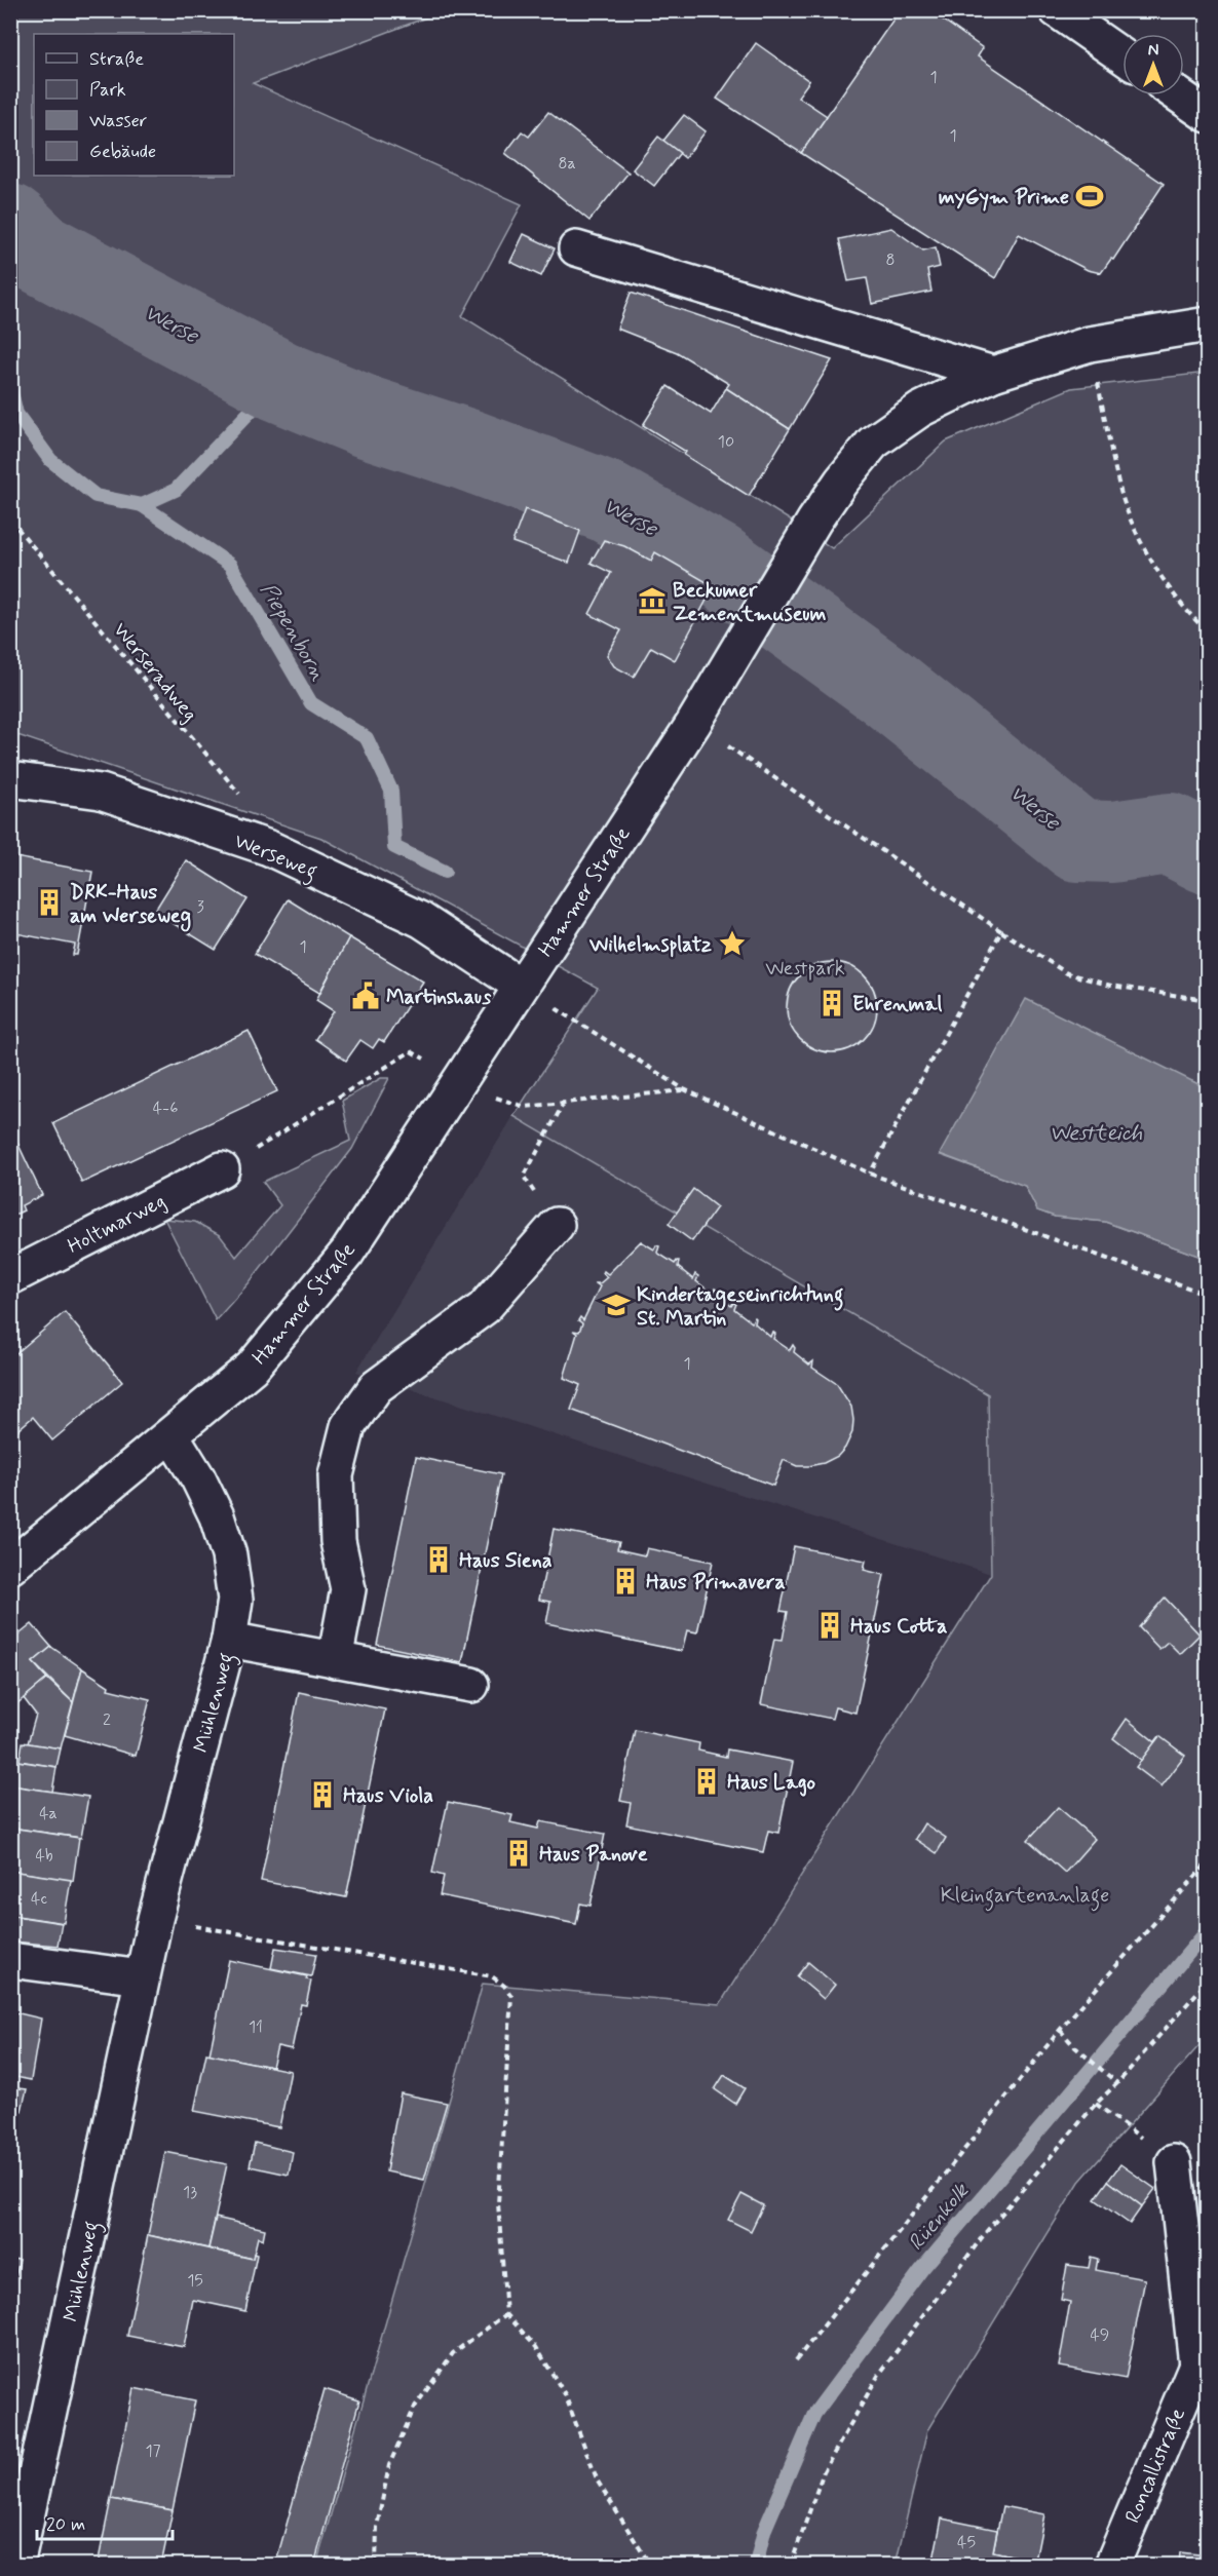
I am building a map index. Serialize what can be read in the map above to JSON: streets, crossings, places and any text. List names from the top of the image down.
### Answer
{
  "streets": {
    "main road": [
      "Werseweg",
      "Hammer Straße",
      "Holtmarweg",
      "Mühlenweg",
      "Roncallistraße"
    ],
    "path": ["Werseradweg"]
  },
  "crossings": [
    ["Werseradweg", "Werseweg"],
    ["Werseweg", "Hammer Straße"],
    ["Hammer Straße", "Mühlenweg"]
  ],
  "water": [
    "Werse",
    "Piepenborn",
    "Westteich",
    "Rüenkolk"
  ],
  "parks": ["Westpark", "Kleingartenanlage"],
  "places": {
    "sports": ["myGym Prime"],
    "museum": ["Beckumer Zementmuseum"],
    "building": [
      "DRK-Haus am Werseweg",
      "Ehrenmal",
      "Haus Siena",
      "Haus Primavera",
      "Haus Cotta",
      "Haus Lago",
      "Haus Viola",
      "Haus Panove"
    ],
    "place": ["Wilhelmsplatz"],
    "public building": ["Martinshaus"],
    "school or university": ["Kindertageseinrichtung St. Martin"]
  },
  "house_numbers": [
    "1",
    "1",
    "8a",
    "8",
    "10",
    "3",
    "1",
    "4-6",
    "1",
    "2",
    "4a",
    "4b",
    "4c",
    "11",
    "13",
    "15",
    "49",
    "17",
    "45"
  ],
  "legend": [
    "Straße",
    "Park",
    "Wasser",
    "Gebäude"
  ],
  "scale_bar": "20 m",
  "north": "top"
}
